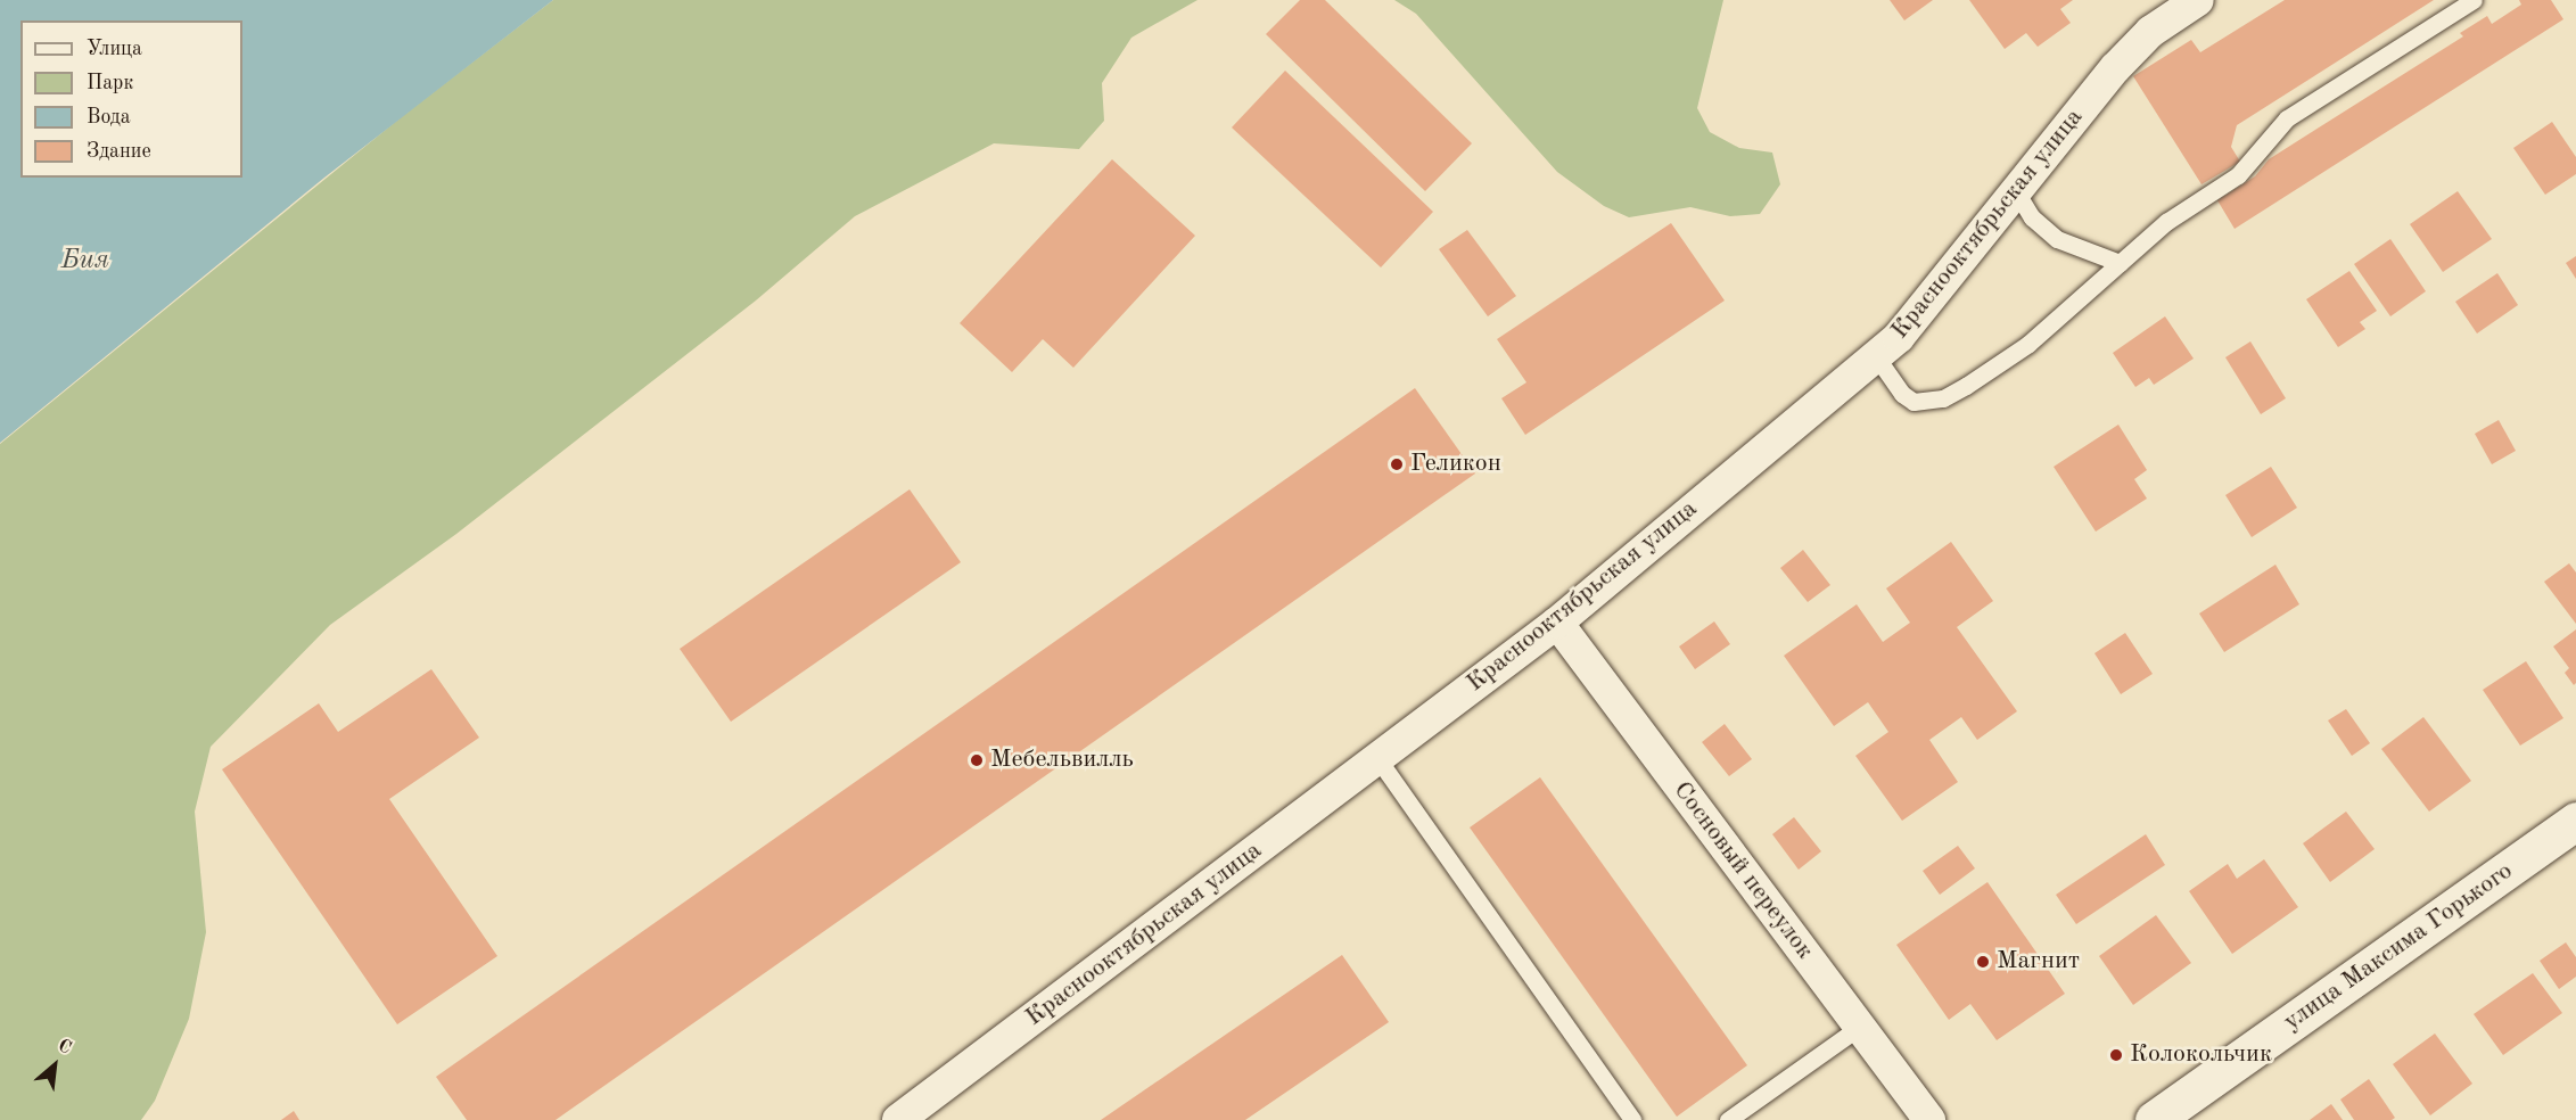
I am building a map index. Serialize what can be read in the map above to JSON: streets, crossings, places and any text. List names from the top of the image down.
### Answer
{
  "streets": {
    "main road": ["улица Максима Горького"],
    "street": ["Краснооктябрьская улица", "Сосновый переулок"]
  },
  "crossings": [
    ["Краснооктябрьская улица", "Сосновый переулок"]
  ],
  "water": ["Бия"],
  "places": [
    "Геликон",
    "Мебельвилль",
    "Магнит",
    "Колокольчик"
  ],
  "legend": [
    "Улица",
    "Парк",
    "Вода",
    "Здание"
  ],
  "north": "top right"
}
